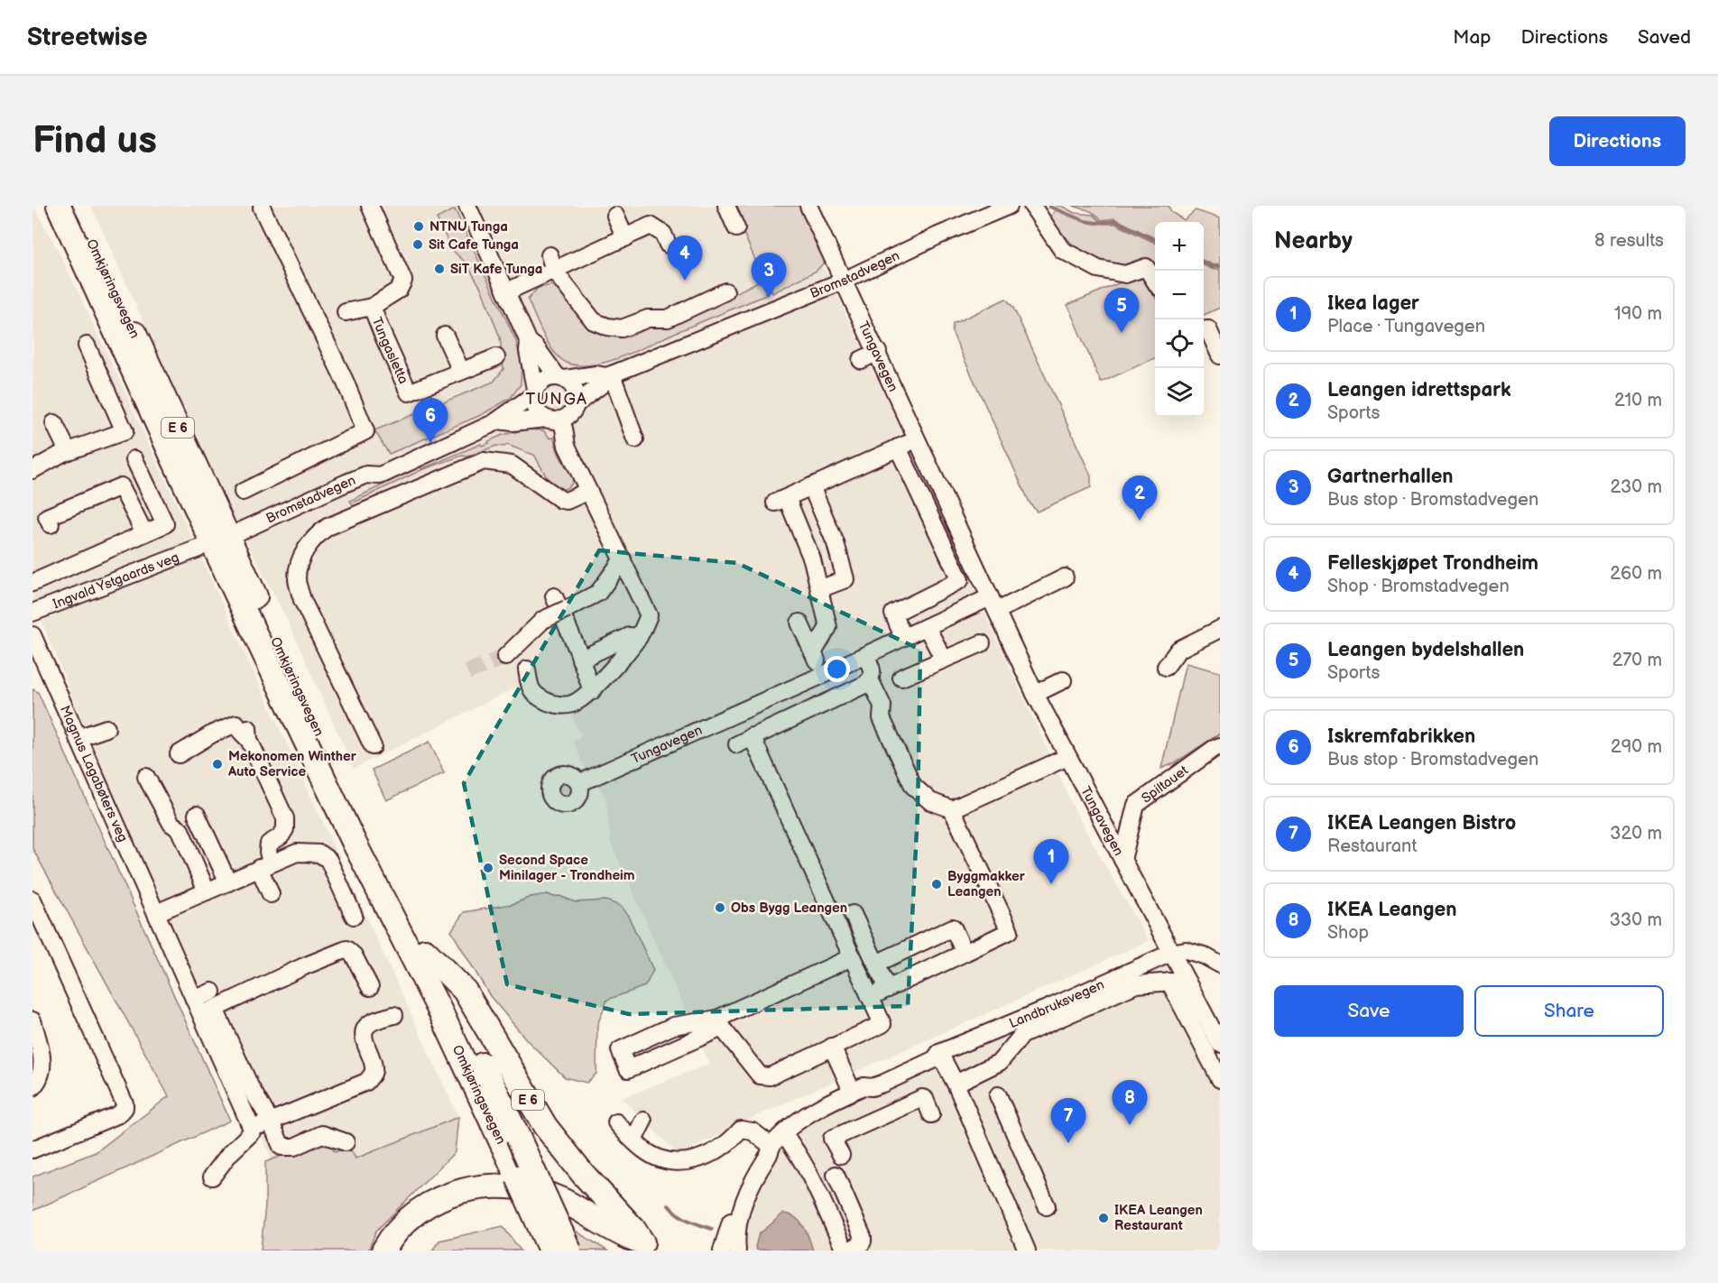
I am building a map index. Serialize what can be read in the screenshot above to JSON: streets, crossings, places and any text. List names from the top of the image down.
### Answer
{
  "streets": {
    "highway": ["Omkjøringsvegen", "E 6"],
    "street": [
      "Bromstadvegen",
      "Tungasletta",
      "Tungavegen",
      "Ingvald Ystgaards veg",
      "Magnus Lagabøters veg",
      "Spiltauet",
      "Landbruksvegen"
    ]
  },
  "crossings": [
    ["Bromstadvegen", "Tungavegen"],
    ["Omkjøringsvegen", "E 6"],
    ["Tungavegen", "Spiltauet"],
    ["Tungavegen", "Landbruksvegen"]
  ],
  "districts": ["TUNGA"],
  "places": [
    "NTNU Tunga",
    "Sit Cafe Tunga",
    "SiT Kafe Tunga",
    "Mekonomen Winther Auto Service",
    "Second Space Minilager - Trondheim",
    "Byggmakker Leangen",
    "Obs Bygg Leangen",
    "IKEA Leangen Restaurant"
  ],
  "page": {
    "header": "Streetwise",
    "nav": ["Map", "Directions", "Saved"],
    "buttons": [
      "Directions",
      ["Save", "Share"]
    ],
    "title": "Find us",
    "heading": ["Nearby", "8 results"],
    "map_buttons": ["+", "−"],
    "pins": [
      "4",
      "3",
      "5",
      "6",
      "2",
      "1",
      "8",
      "7"
    ],
    "list": [
      {
        "mark": "1",
        "name": "Ikea lager",
        "note": "Place · Tungavegen",
        "value": "190 m"
      },
      {
        "mark": "2",
        "name": "Leangen idrettspark",
        "note": "Sports",
        "value": "210 m"
      },
      {
        "mark": "3",
        "name": "Gartnerhallen",
        "note": "Bus stop · Bromstadvegen",
        "value": "230 m"
      },
      {
        "mark": "4",
        "name": "Felleskjøpet Trondheim",
        "note": "Shop · Bromstadvegen",
        "value": "260 m"
      },
      {
        "mark": "5",
        "name": "Leangen bydelshallen",
        "note": "Sports",
        "value": "270 m"
      },
      {
        "mark": "6",
        "name": "Iskremfabrikken",
        "note": "Bus stop · Bromstadvegen",
        "value": "290 m"
      },
      {
        "mark": "7",
        "name": "IKEA Leangen Bistro",
        "note": "Restaurant",
        "value": "320 m"
      },
      {
        "mark": "8",
        "name": "IKEA Leangen",
        "note": "Shop",
        "value": "330 m"
      }
    ]
  }
}
